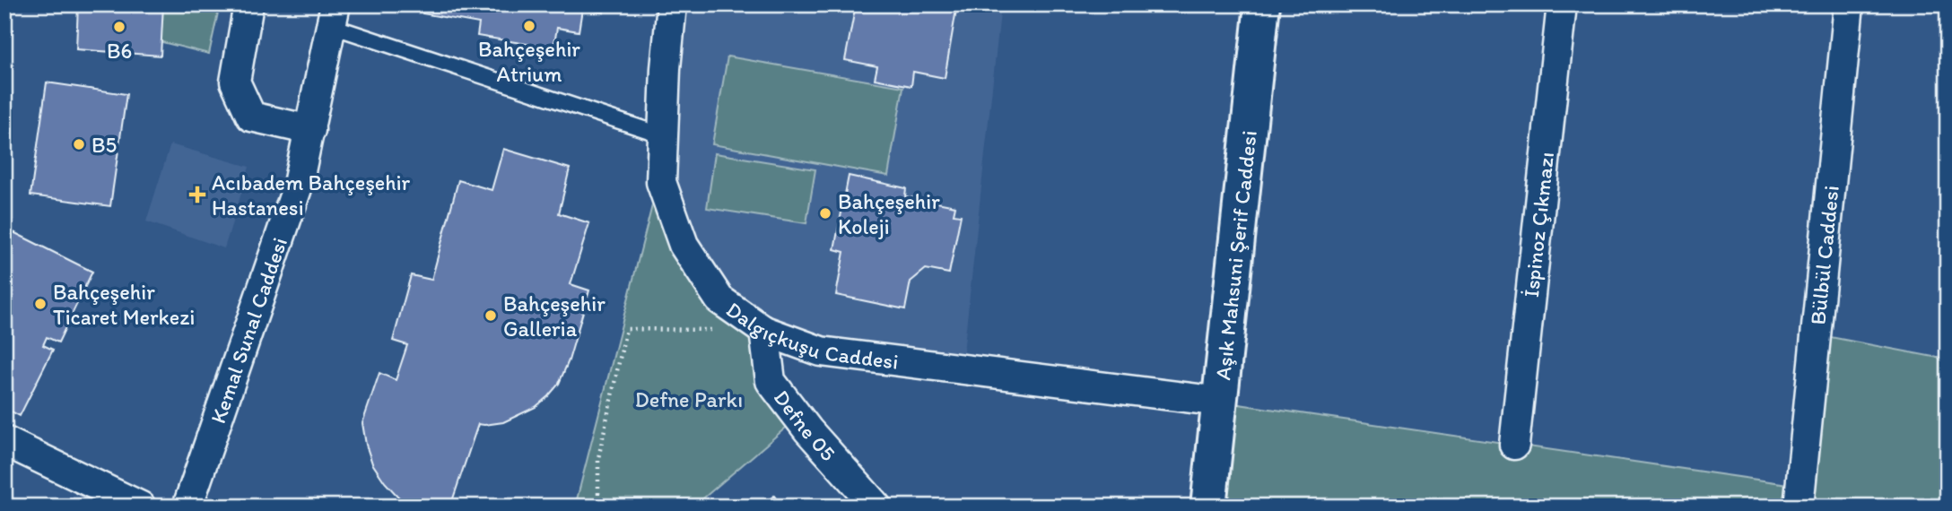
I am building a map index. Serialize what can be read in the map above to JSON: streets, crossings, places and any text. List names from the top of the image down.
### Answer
{
  "streets": {
    "street": [
      "İspinoz Çıkmazı",
      "Aşık Mahsuni Şerif Caddesi",
      "Bülbül Caddesi",
      "Kemal Sunal Caddesi",
      "Dalgıçkuşu Caddesi",
      "Defne 05"
    ]
  },
  "crossings": [
    ["Aşık Mahsuni Şerif Caddesi", "Dalgıçkuşu Caddesi"],
    ["Dalgıçkuşu Caddesi", "Defne 05"]
  ],
  "parks": ["Defne Parkı"],
  "places": {
    "other": [
      "Bahçeşehir Atrium",
      "B6",
      "B5",
      "Bahçeşehir Koleji",
      "Bahçeşehir Ticaret Merkezi",
      "Bahçeşehir Galleria"
    ],
    "health": ["Acıbadem Bahçeşehir Hastanesi"]
  }
}
